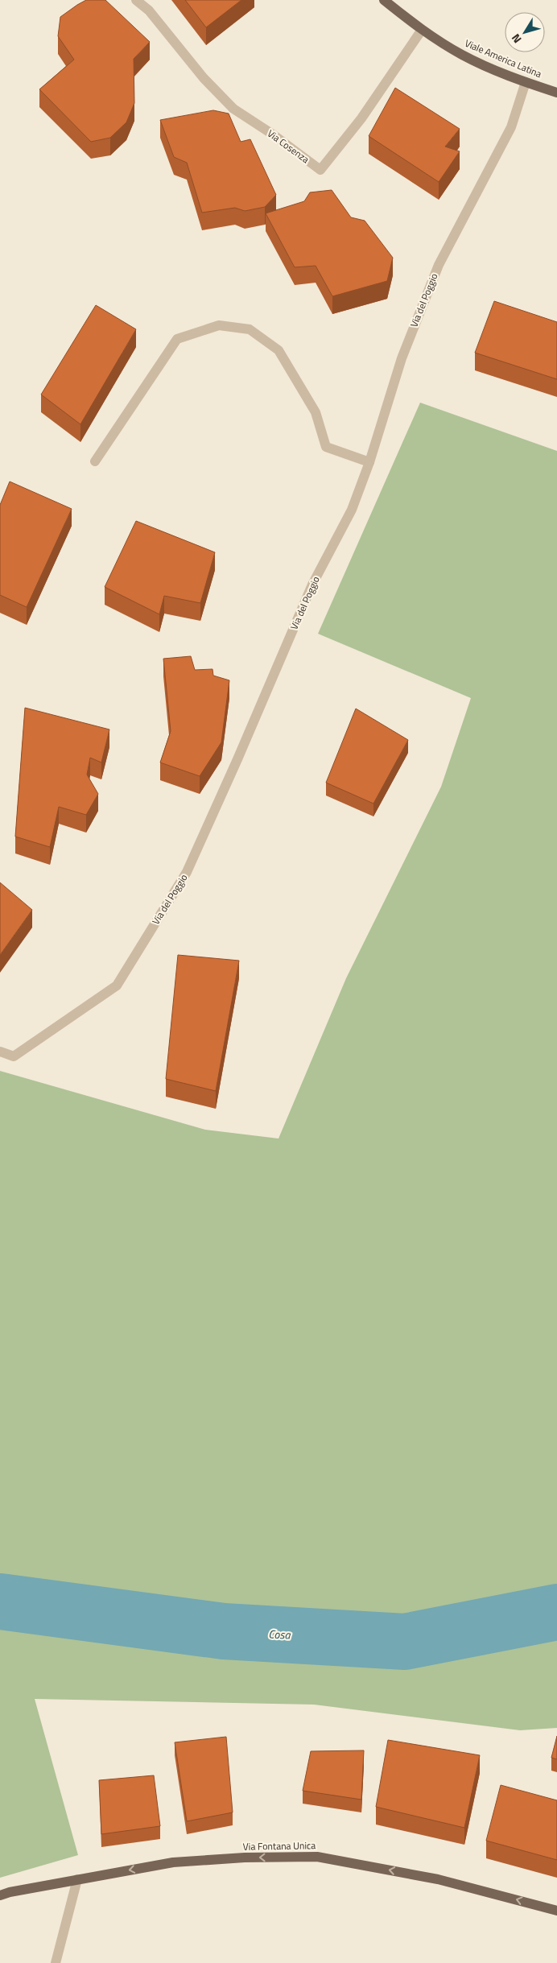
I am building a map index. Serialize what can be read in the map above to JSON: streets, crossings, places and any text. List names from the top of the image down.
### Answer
{
  "streets": {
    "main road": ["Viale America Latina", "Via Fontana Unica"],
    "street": ["Via Cosenza", "Via del Poggio"]
  },
  "crossings": [
    ["Viale America Latina", "Via Cosenza"],
    ["Viale America Latina", "Via del Poggio"]
  ],
  "one_way": ["Via Fontana Unica"],
  "water": ["Cosa"],
  "north": "bottom left"
}
